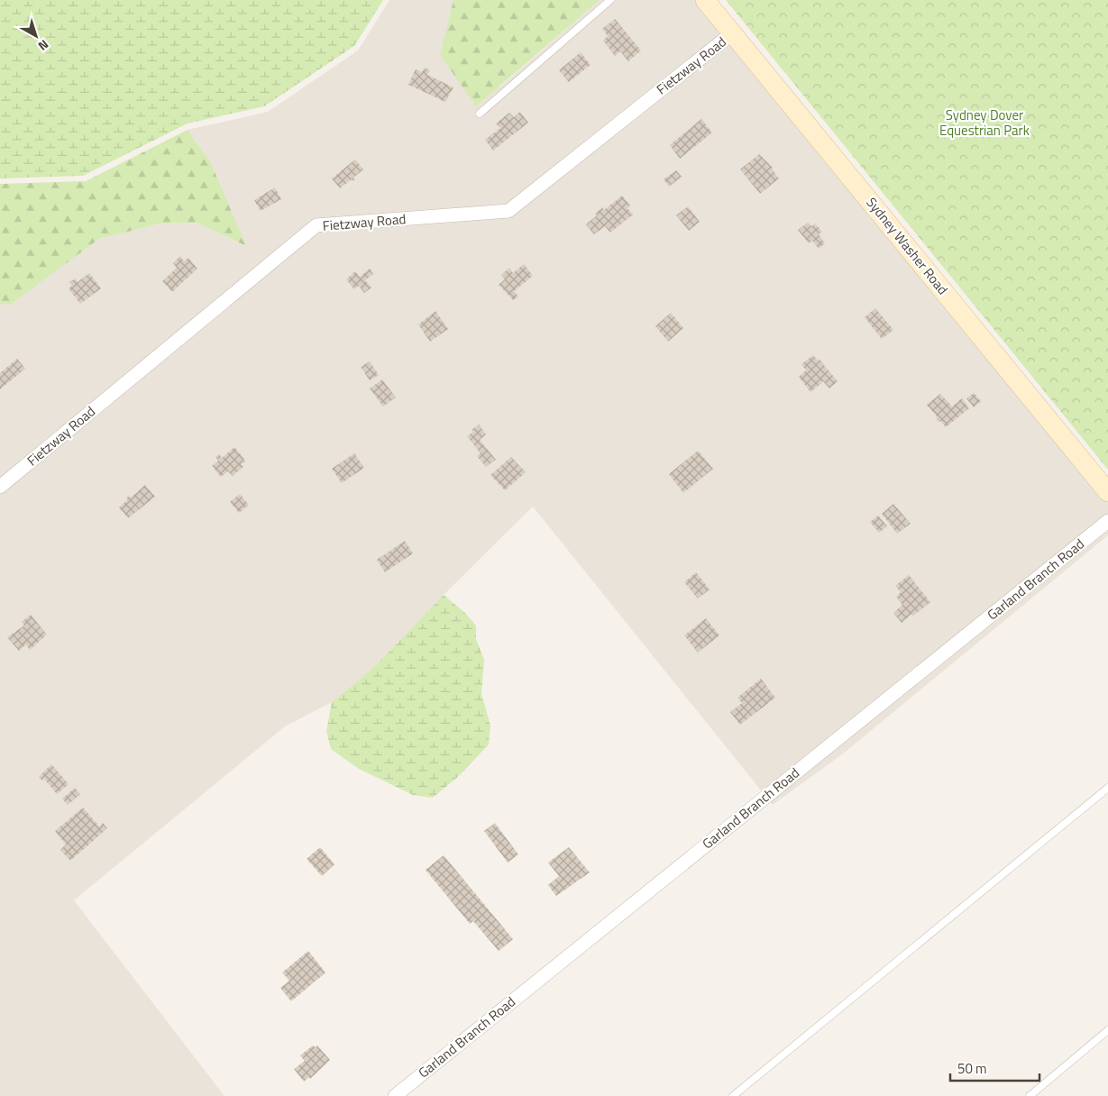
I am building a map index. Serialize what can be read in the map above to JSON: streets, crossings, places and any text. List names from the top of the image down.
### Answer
{
  "streets": {
    "street": ["Fietzway Road", "Sydney Washer Road", "Garland Branch Road"]
  },
  "crossings": [
    ["Fietzway Road", "Sydney Washer Road"]
  ],
  "parks": ["Sydney Dover Equestrian Park"],
  "scale_bar": "50 m",
  "north": "bottom right"
}
